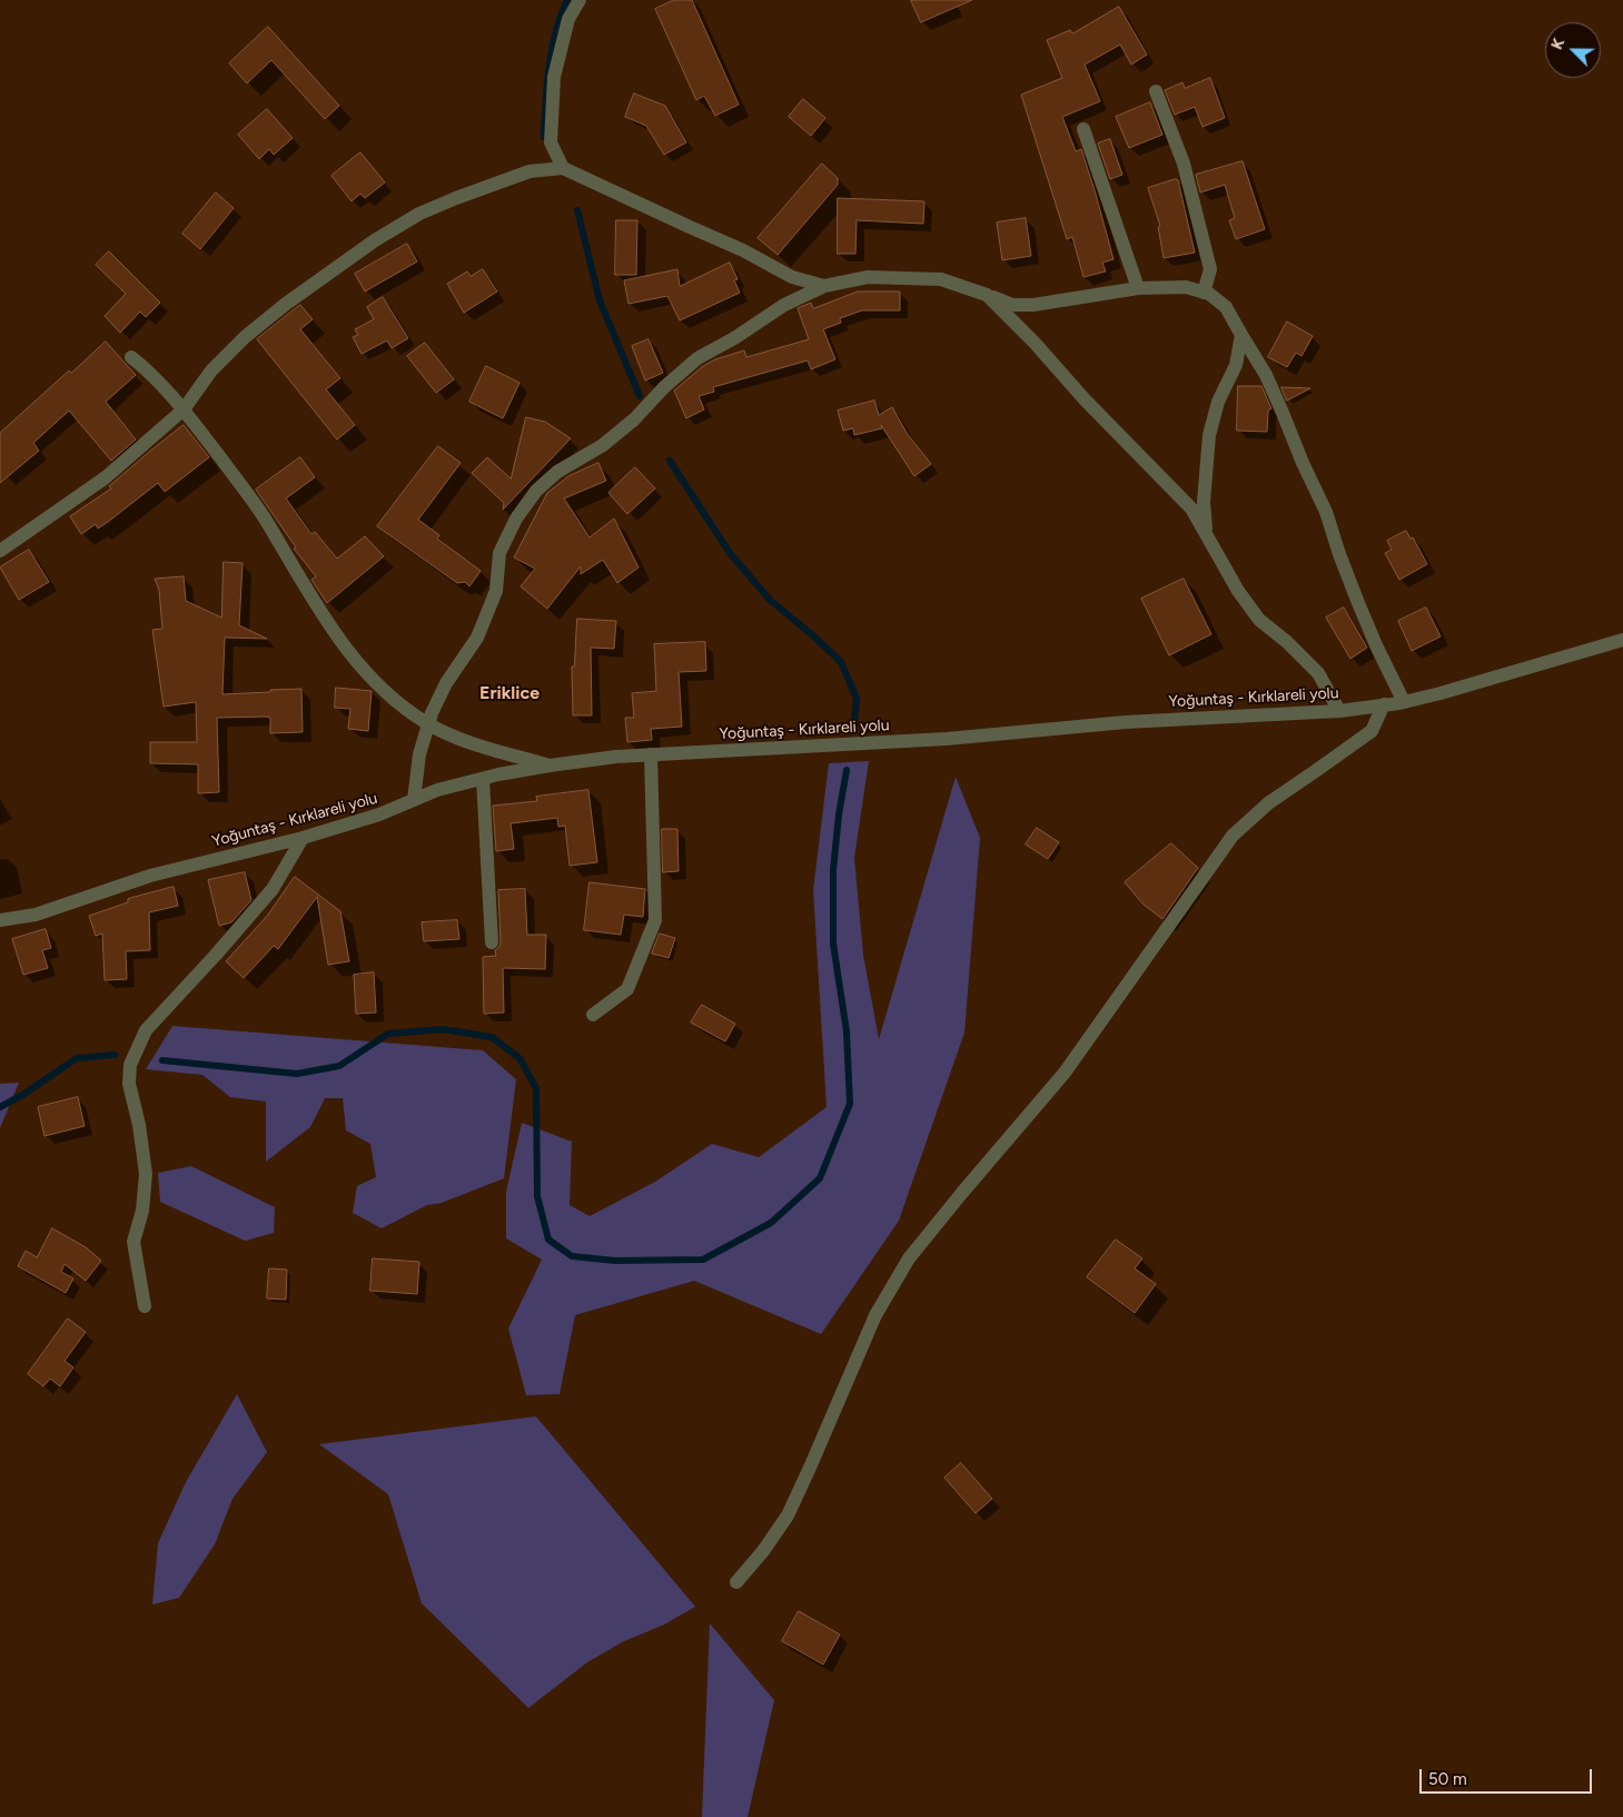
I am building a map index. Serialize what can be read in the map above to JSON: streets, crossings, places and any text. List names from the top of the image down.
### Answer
{
  "streets": {
    "street": ["Yoğuntaş - Kırklareli yolu"]
  },
  "districts": ["Eriklice"],
  "scale_bar": "50 m",
  "north": "top left"
}
